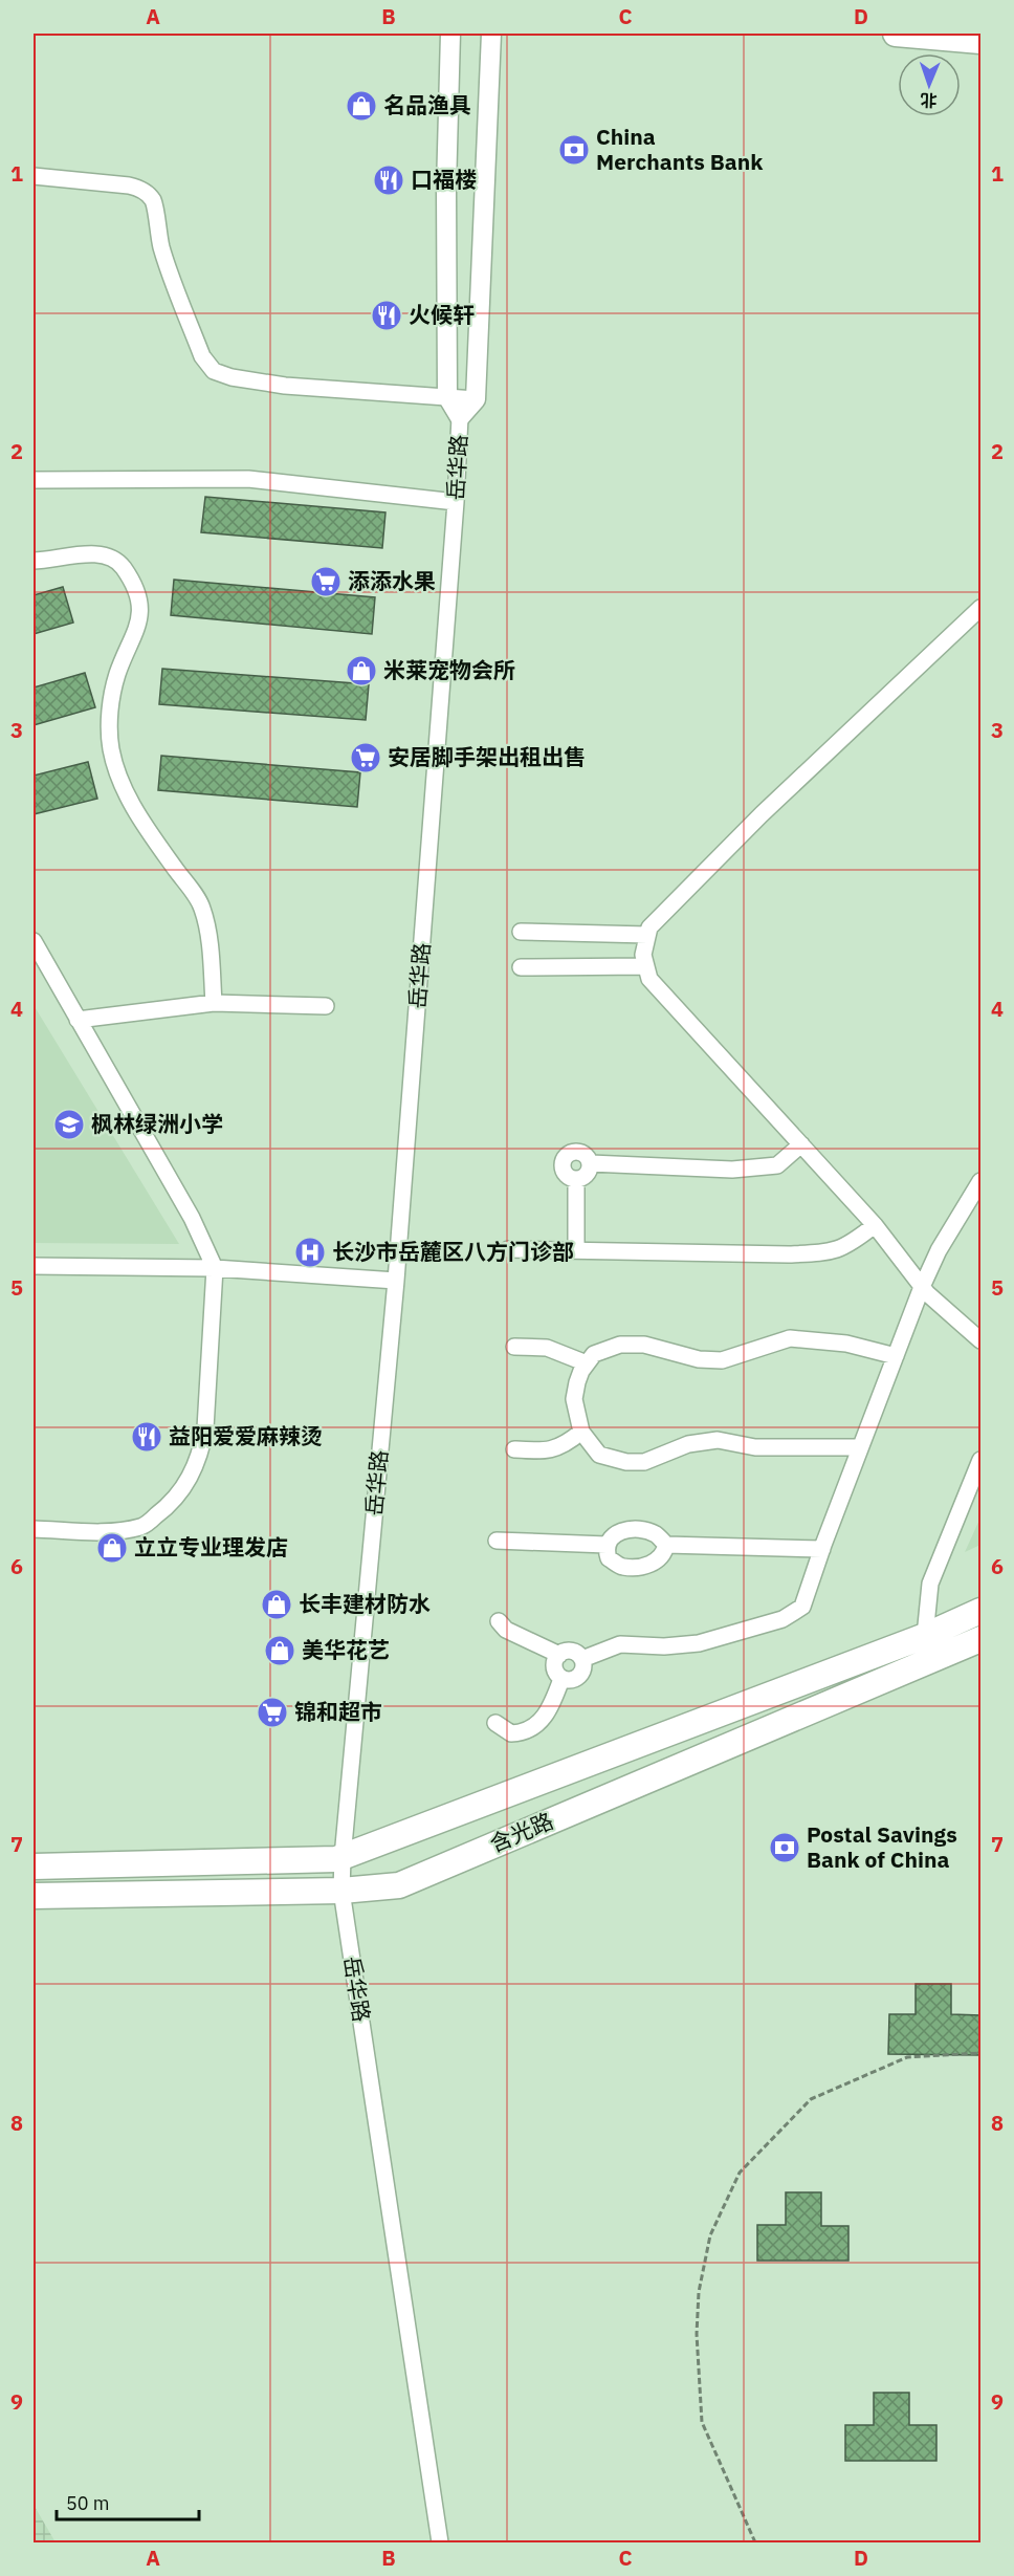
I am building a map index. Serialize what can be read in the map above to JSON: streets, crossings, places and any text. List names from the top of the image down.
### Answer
{
  "streets": {
    "main road": ["含光路"],
    "street": ["岳华路"]
  },
  "crossings": [
    ["岳华路", "含光路"]
  ],
  "places": {
    "shop": [
      "名品渔具",
      "米莱宠物会所",
      "立立专业理发店",
      "长丰建材防水",
      "美华花艺"
    ],
    "bank": ["China Merchants Bank", "Postal Savings Bank of China"],
    "restaurant": ["口福楼", "火候轩", "益阳爱爱麻辣烫"],
    "supermarket": ["添添水果", "安居脚手架出租出售", "锦和超市"],
    "school or university": ["枫林绿洲小学"],
    "hospital": ["长沙市岳麓区八方门诊部"]
  },
  "scale_bar": "50 m",
  "north": "bottom",
  "grid": {
    "columns": [
      "A",
      "B",
      "C",
      "D"
    ],
    "rows": [
      "1",
      "2",
      "3",
      "4",
      "5",
      "6",
      "7",
      "8",
      "9"
    ]
  }
}
